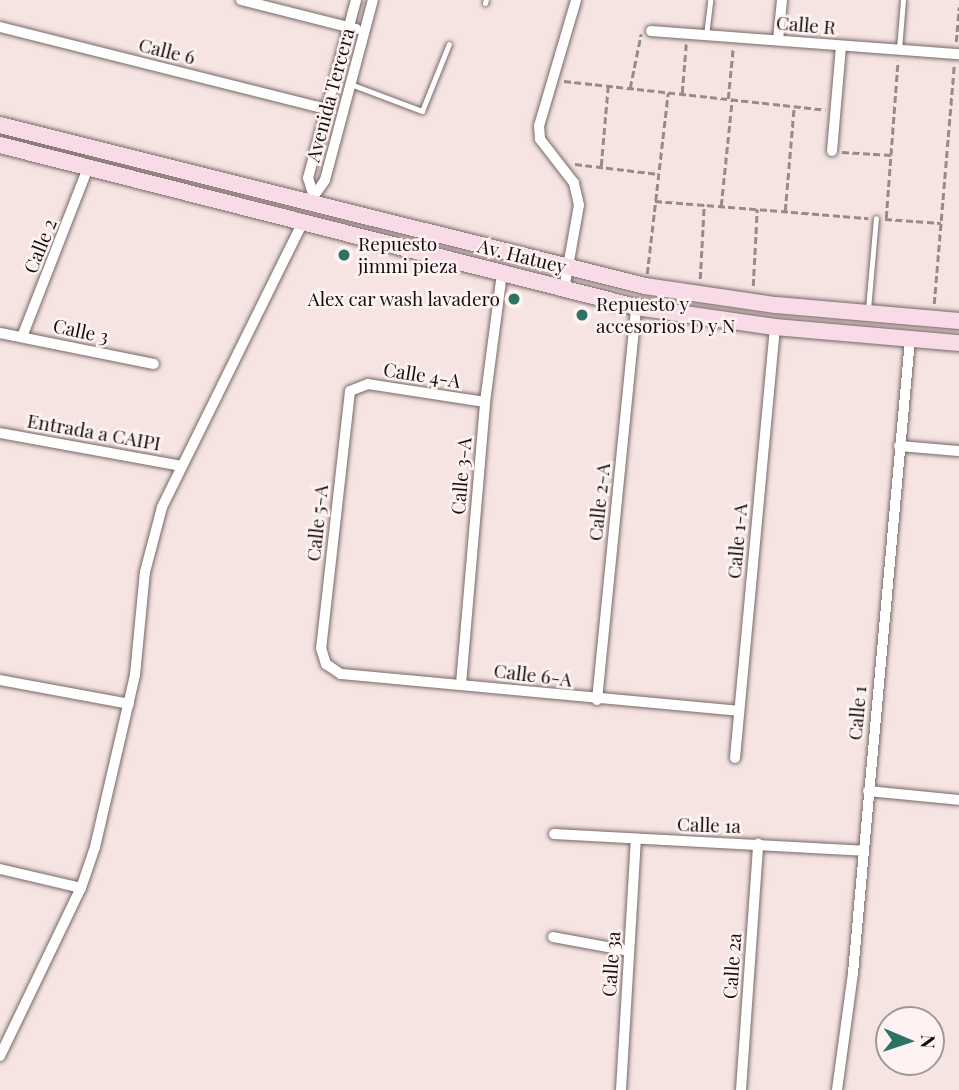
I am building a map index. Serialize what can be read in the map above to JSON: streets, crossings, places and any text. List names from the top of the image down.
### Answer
{
  "streets": {
    "main road": ["Av. Hatuey"],
    "street": [
      "Calle R",
      "Calle 6",
      "Avenida Tercera",
      "Calle 2",
      "Calle 3",
      "Calle 4-A",
      "Entrada a CAIPI",
      "Calle 3-A",
      "Calle 2-A",
      "Calle 5-A",
      "Calle 1-A",
      "Calle 6-A",
      "Calle 1",
      "Calle 1a",
      "Calle 3a",
      "Calle 2a"
    ]
  },
  "crossings": [
    ["Calle 6", "Avenida Tercera"],
    ["Avenida Tercera", "Av. Hatuey"],
    ["Calle 2", "Av. Hatuey"],
    ["Calle 2", "Calle 3"],
    ["Av. Hatuey", "Calle 3-A"],
    ["Av. Hatuey", "Calle 2-A"],
    ["Av. Hatuey", "Calle 1-A"],
    ["Av. Hatuey", "Calle 1"],
    ["Calle 4-A", "Calle 3-A"],
    ["Calle 4-A", "Calle 5-A"],
    ["Calle 3-A", "Calle 6-A"],
    ["Calle 2-A", "Calle 6-A"],
    ["Calle 5-A", "Calle 6-A"],
    ["Calle 1-A", "Calle 6-A"],
    ["Calle 1", "Calle 1a"],
    ["Calle 1a", "Calle 3a"],
    ["Calle 1a", "Calle 2a"]
  ],
  "places": ["Repuesto jimmi pieza", "Alex car wash lavadero", "Repuesto y accesorios D y N"],
  "north": "right"
}
